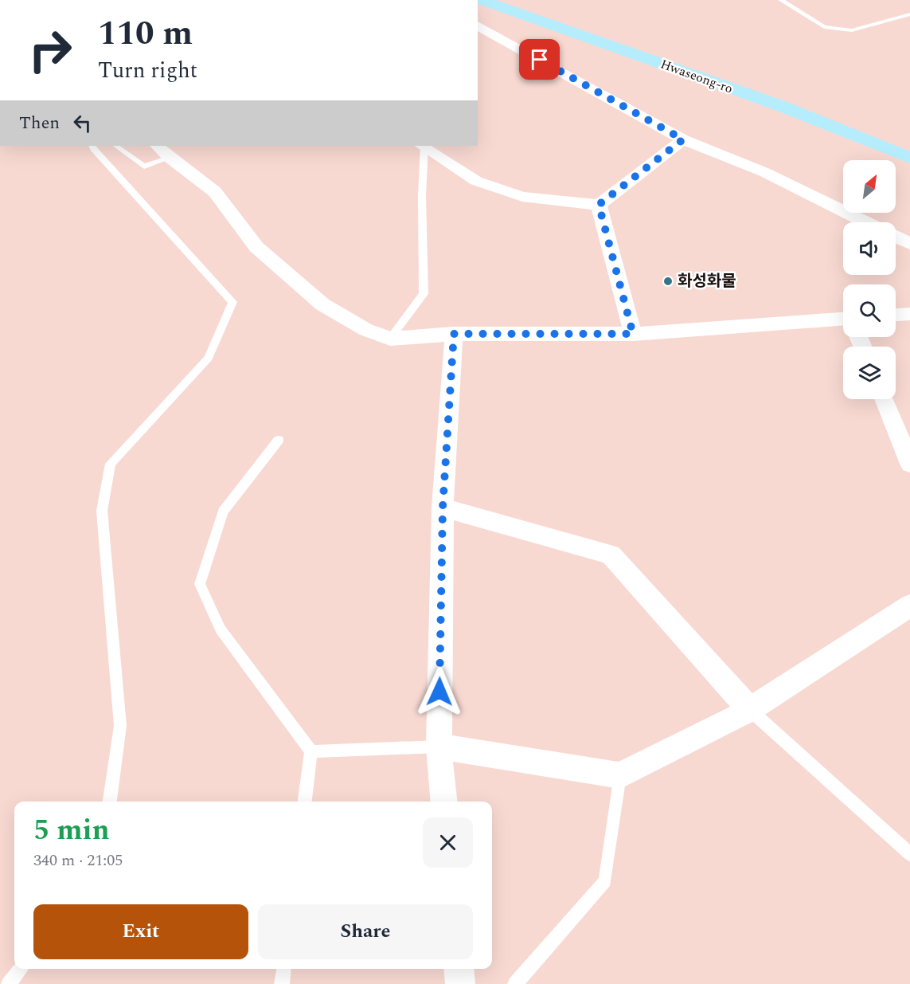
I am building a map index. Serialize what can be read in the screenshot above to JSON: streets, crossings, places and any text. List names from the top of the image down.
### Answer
{
  "streets": {
    "main road": ["Hwaseong-ro"]
  },
  "places": ["화성화물"],
  "north": "top right",
  "page": {
    "turn": ["110 m", "Turn right"],
    "then": "Then",
    "heading": ["5 min", "340 m · 21:05"],
    "buttons": ["Exit", "Share"]
  }
}
